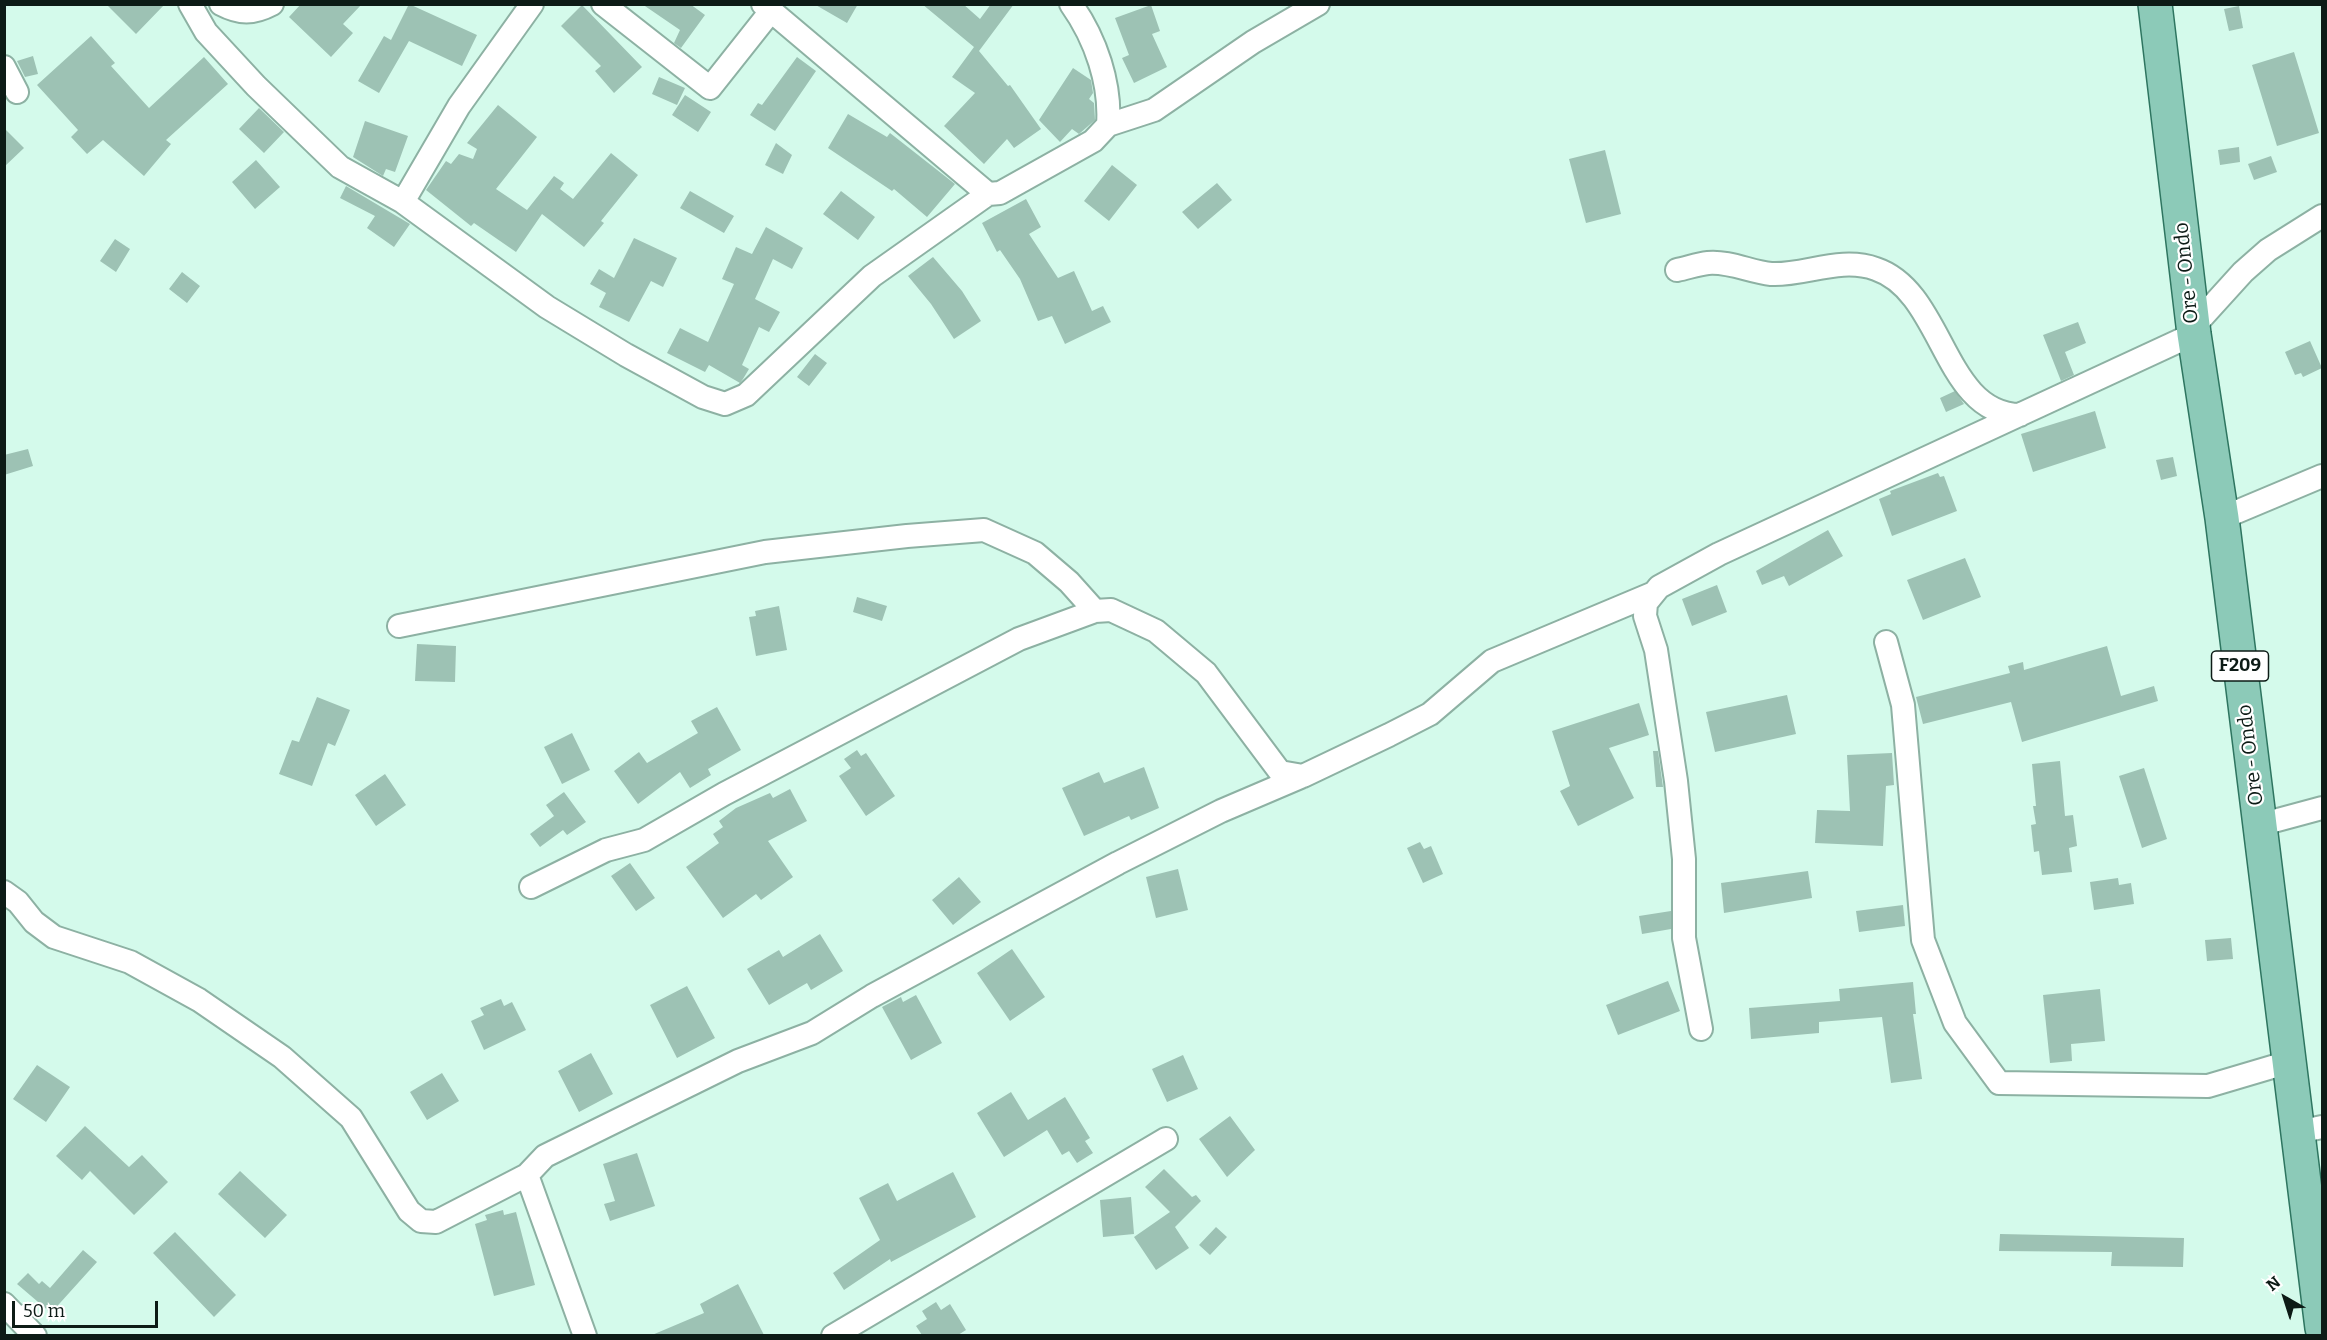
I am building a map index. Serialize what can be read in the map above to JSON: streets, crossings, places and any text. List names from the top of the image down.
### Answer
{
  "streets": {
    "main road": ["Ore - Ondo", "F209"]
  },
  "scale_bar": "50 m",
  "north": "top left"
}
